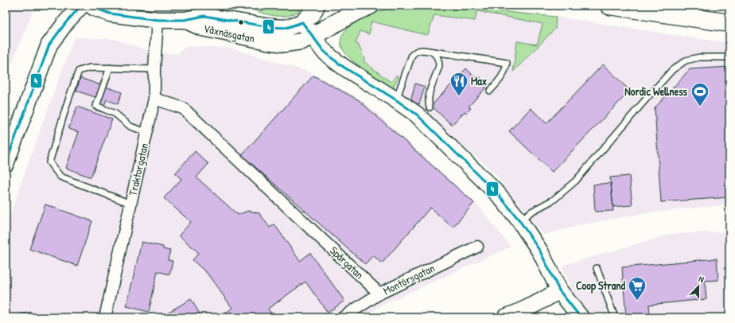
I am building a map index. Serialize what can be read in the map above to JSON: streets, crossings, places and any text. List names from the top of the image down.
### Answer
{
  "streets": {
    "street": [
      "Våxnäsgatan",
      "Traktorgatan",
      "Spårgatan",
      "Montörsgatan"
    ]
  },
  "crossings": [
    ["Våxnäsgatan", "Traktorgatan"],
    ["Traktorgatan", "Spårgatan"],
    ["Spårgatan", "Montörsgatan"]
  ],
  "places": {
    "restaurant": ["Max"],
    "sports": ["Nordic Wellness"],
    "supermarket": ["Coop Strand"]
  },
  "lines": ["transit line 4"],
  "north": "top"
}
